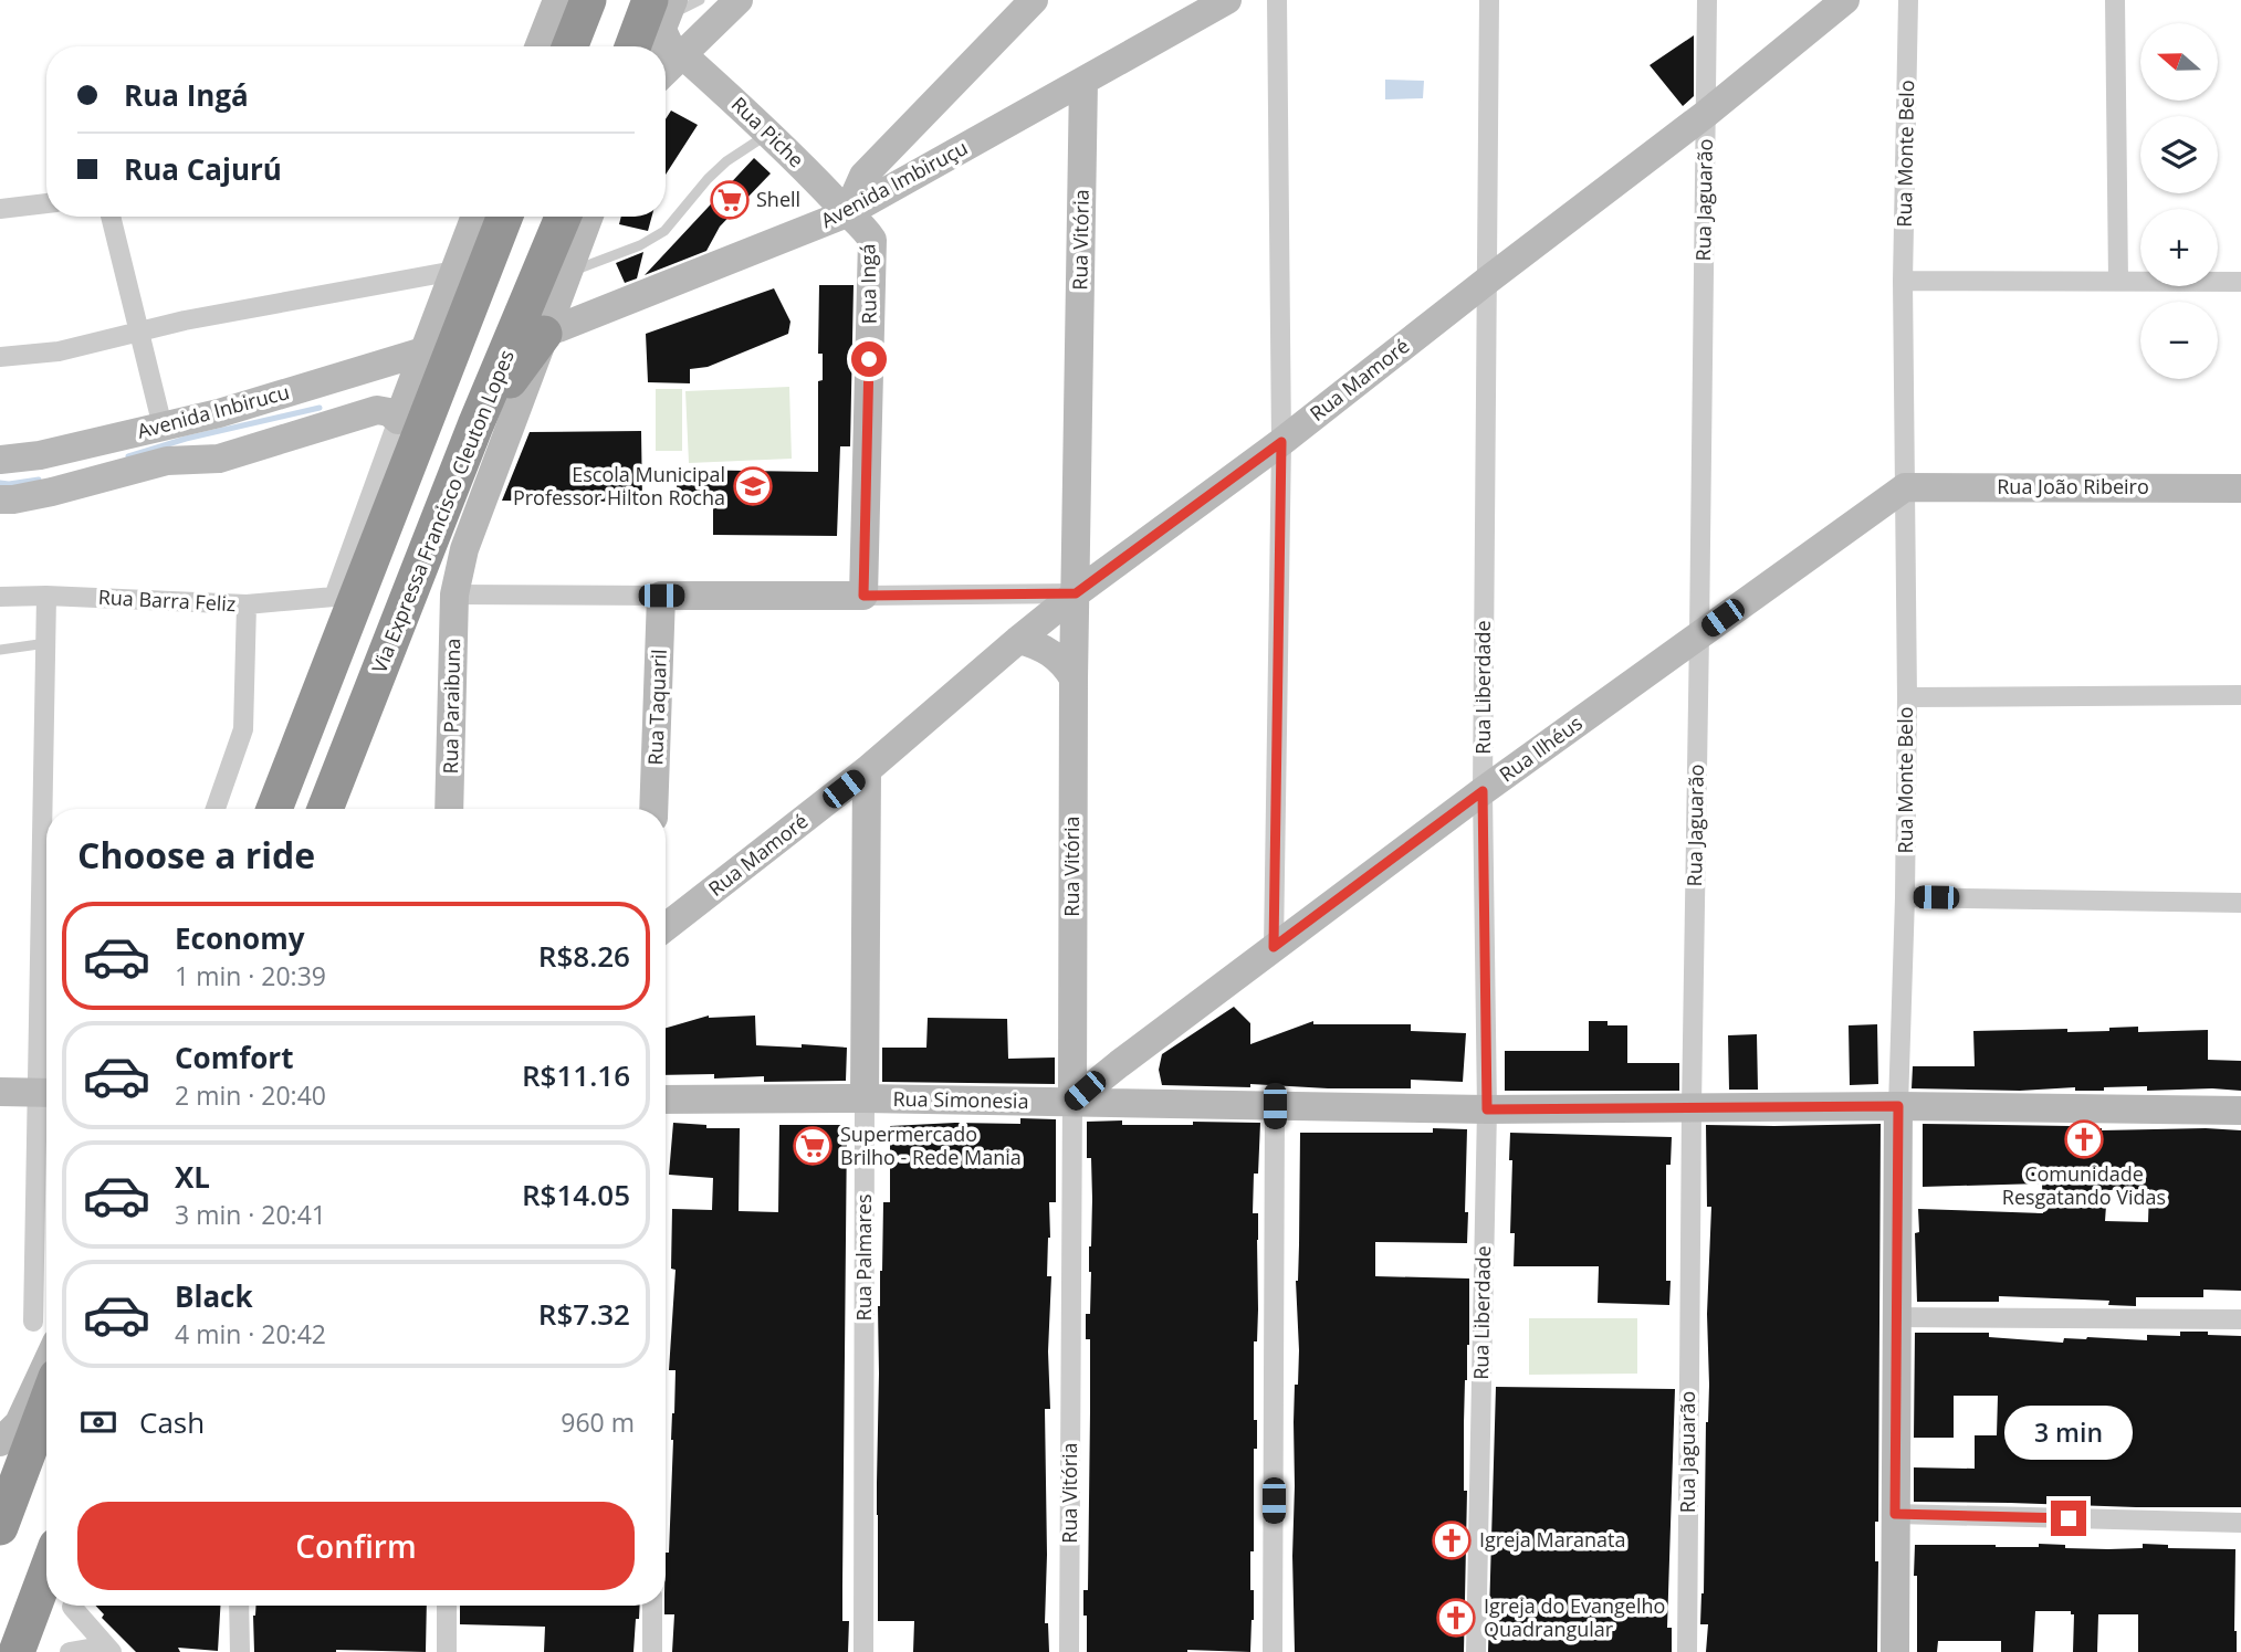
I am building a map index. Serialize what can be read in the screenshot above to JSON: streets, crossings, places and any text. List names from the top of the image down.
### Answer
{
  "streets": {
    "highway": ["Via Expressa Francisco Cleuton Lopes"],
    "street": [
      "Rua Piche",
      "Rua Monte Belo",
      "Avenida Imbiruçu",
      "Rua Jaguarão",
      "Rua Vitória",
      "Rua Ingá",
      "Rua Mamoré",
      "Avenida Inbirucu",
      "Rua João Ribeiro",
      "Rua Barra Feliz",
      "Rua Liberdade",
      "Rua Paraibuna",
      "Rua Taquaril",
      "Rua Ilhéus",
      "Rua Simonesia",
      "Rua Palmares"
    ]
  },
  "crossings": [
    ["Rua Piche", "Avenida Imbiruçu"],
    ["Rua Piche", "Rua Ingá"],
    ["Rua Monte Belo", "Rua João Ribeiro"],
    ["Rua Monte Belo", "Rua Ilhéus"],
    ["Rua Monte Belo", "Rua Simonesia"],
    ["Avenida Imbiruçu", "Rua Vitória"],
    ["Avenida Imbiruçu", "Rua Ingá"],
    ["Avenida Imbiruçu", "Rua Paraibuna"],
    ["Rua Jaguarão", "Rua Mamoré"],
    ["Rua Jaguarão", "Rua Ilhéus"],
    ["Rua Jaguarão", "Rua Simonesia"],
    ["Rua Vitória", "Rua Mamoré"],
    ["Rua Vitória", "Rua Ilhéus"],
    ["Rua Vitória", "Rua Simonesia"],
    ["Rua Mamoré", "Rua Liberdade"],
    ["Rua Mamoré", "Rua Palmares"],
    ["Avenida Inbirucu", "Rua Barra Feliz"],
    ["Rua João Ribeiro", "Rua Ilhéus"],
    ["Rua Liberdade", "Rua Ilhéus"],
    ["Rua Liberdade", "Rua Simonesia"],
    ["Rua Ilhéus", "Rua Simonesia"],
    ["Rua Simonesia", "Rua Palmares"]
  ],
  "places": {
    "supermarket": ["Shell", "Supermercado Brilho - Rede Mania"],
    "school or university": ["Escola Municipal Professor Hilton Rocha"],
    "church": ["Comunidade Resgatando Vidas", "Igreja Maranata", "Igreja do Evangelho Quadrangular"]
  },
  "north": "left",
  "page": {
    "map_buttons": ["+", "−"],
    "banner": ["Rua Ingá", "Rua Cajurú"],
    "heading": "Choose a ride",
    "list": [
      {
        "name": "Economy",
        "note": "1 min · 20:39",
        "value": "R$8.26"
      },
      {
        "name": "Comfort",
        "note": "2 min · 20:40",
        "value": "R$11.16"
      },
      {
        "name": "XL",
        "note": "3 min · 20:41",
        "value": "R$14.05"
      },
      {
        "name": "Black",
        "note": "4 min · 20:42",
        "value": "R$7.32"
      }
    ],
    "pay": ["Cash", "960 m"],
    "bubble": "3 min",
    "buttons": "Confirm"
  }
}
